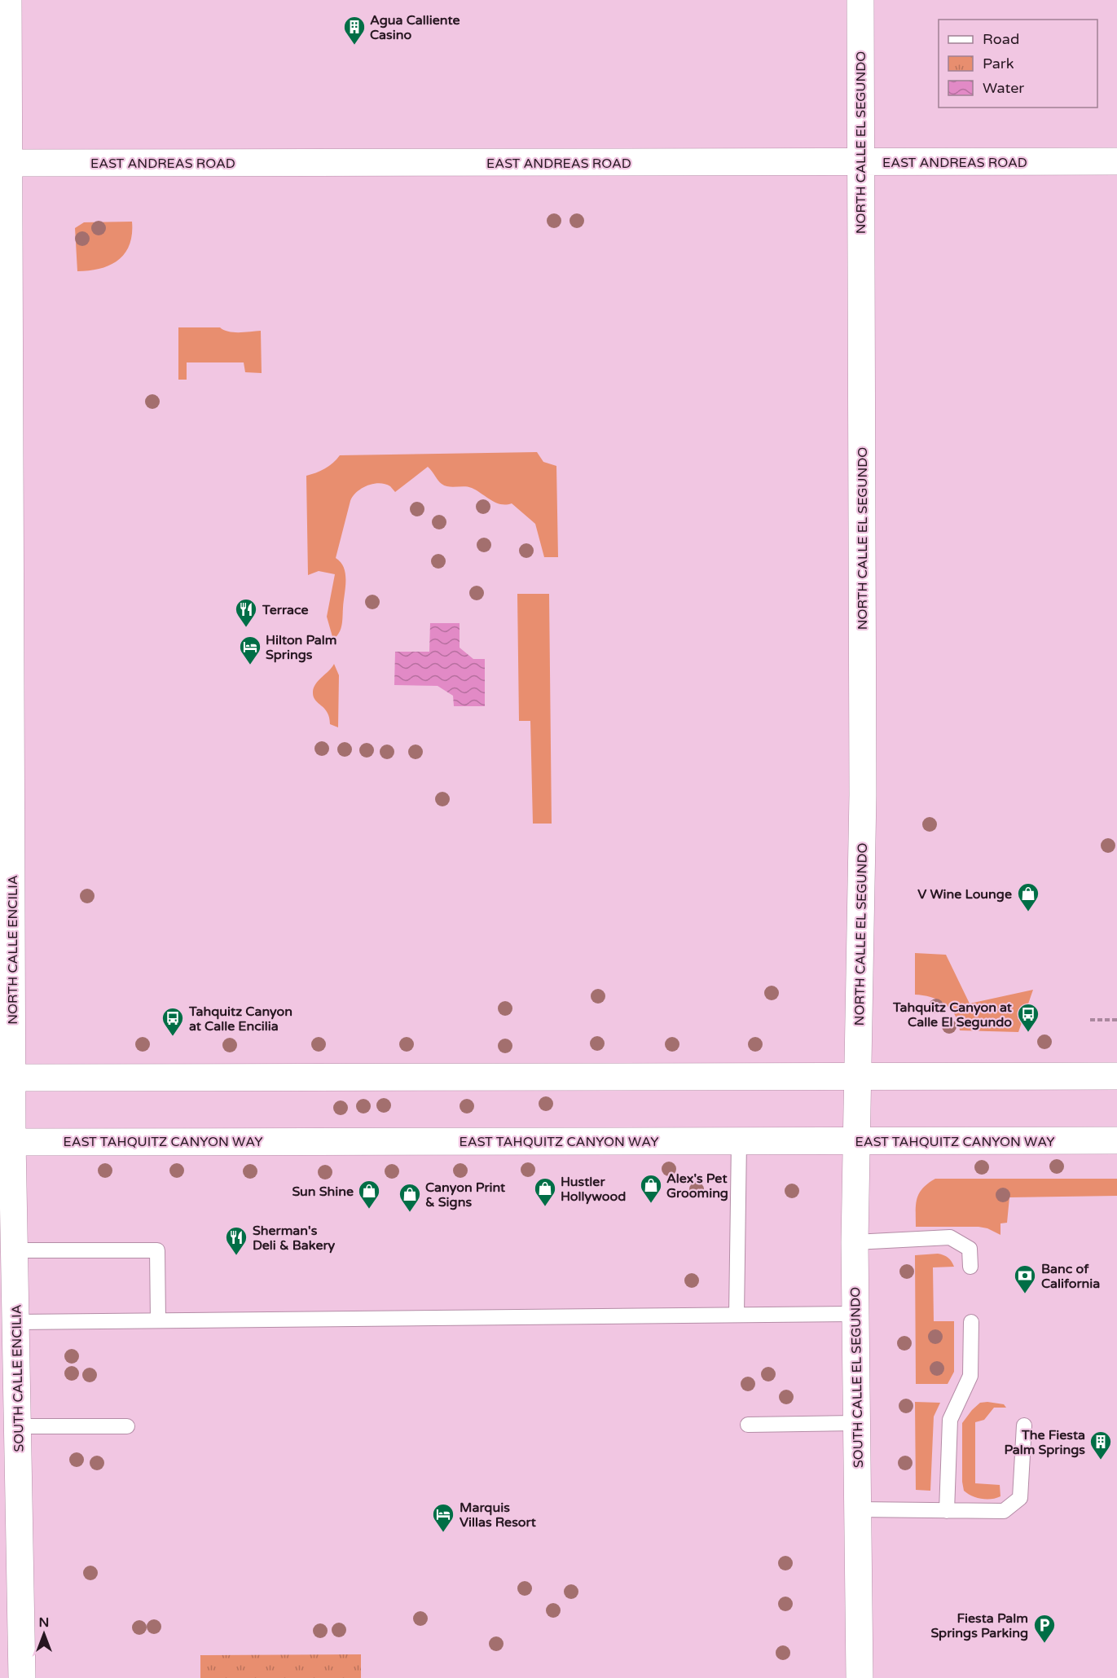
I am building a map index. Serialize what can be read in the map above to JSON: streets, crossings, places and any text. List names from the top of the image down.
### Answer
{
  "streets": {
    "street": [
      "NORTH CALLE EL SEGUNDO",
      "EAST ANDREAS ROAD",
      "NORTH CALLE ENCILIA",
      "EAST TAHQUITZ CANYON WAY",
      "SOUTH CALLE EL SEGUNDO",
      "SOUTH CALLE ENCILIA"
    ]
  },
  "crossings": [
    ["NORTH CALLE EL SEGUNDO", "EAST ANDREAS ROAD"],
    ["NORTH CALLE EL SEGUNDO", "SOUTH CALLE EL SEGUNDO"],
    ["EAST ANDREAS ROAD", "NORTH CALLE ENCILIA"],
    ["NORTH CALLE ENCILIA", "SOUTH CALLE ENCILIA"],
    ["EAST TAHQUITZ CANYON WAY", "SOUTH CALLE EL SEGUNDO"],
    ["EAST TAHQUITZ CANYON WAY", "SOUTH CALLE ENCILIA"]
  ],
  "places": {
    "building": ["Agua Calliente Casino", "The Fiesta Palm Springs"],
    "restaurant": ["Terrace", "Sherman's Deli & Bakery"],
    "hotel": ["Hilton Palm Springs", "Marquis Villas Resort"],
    "shop": [
      "V Wine Lounge",
      "Alex's Pet Grooming",
      "Hustler Hollywood",
      "Sun Shine",
      "Canyon Print & Signs"
    ],
    "bus stop": ["Tahquitz Canyon at Calle El Segundo", "Tahquitz Canyon at Calle Encilia"],
    "bank": ["Banc of California"],
    "parking": ["Fiesta Palm Springs Parking"]
  },
  "legend": ["Road", "Park", "Water"],
  "north": "top"
}
